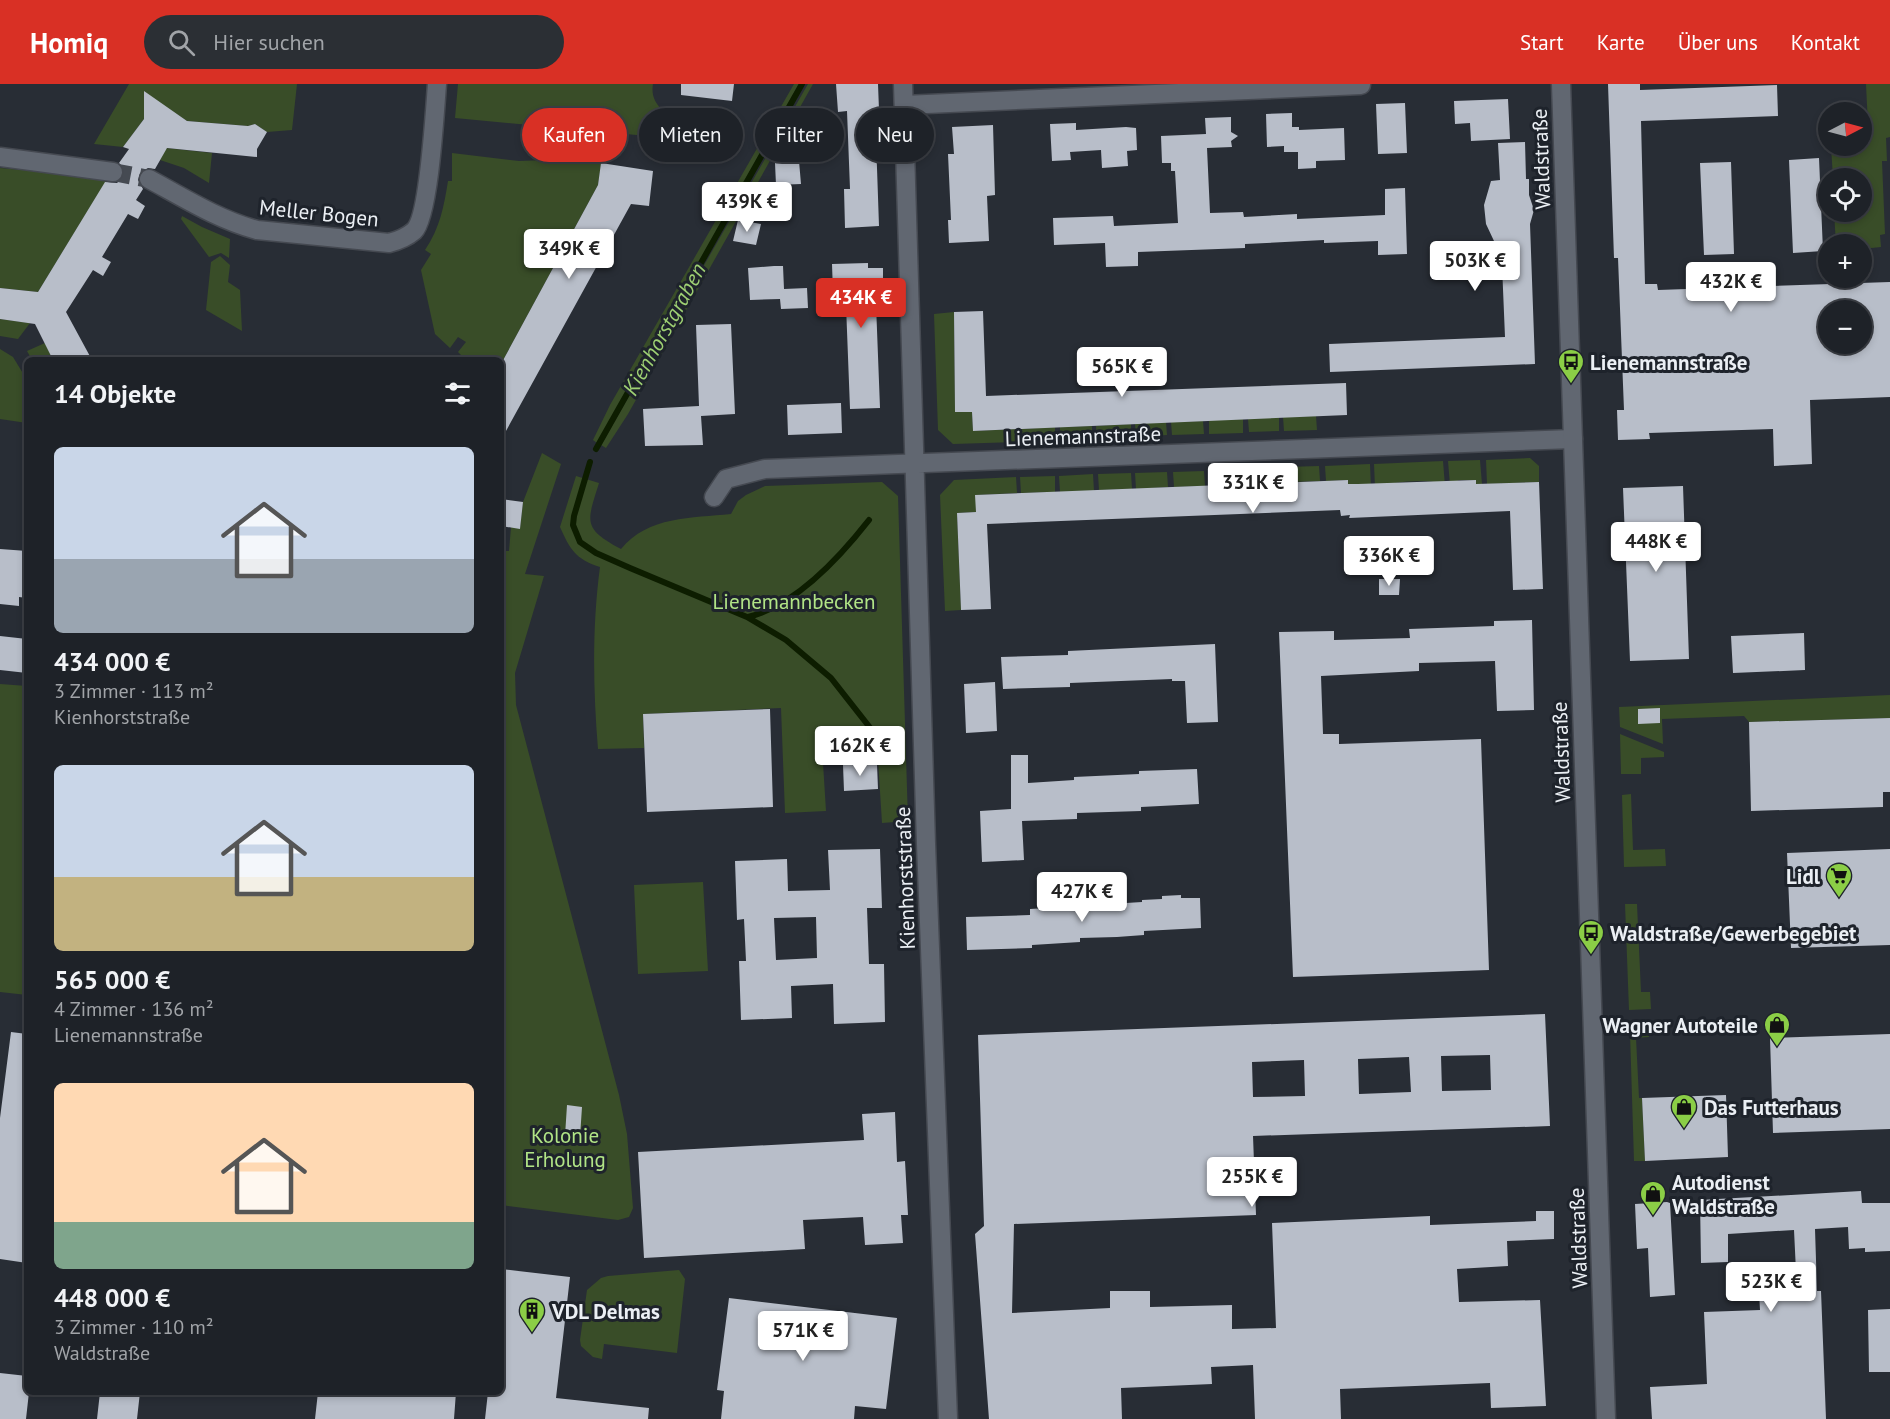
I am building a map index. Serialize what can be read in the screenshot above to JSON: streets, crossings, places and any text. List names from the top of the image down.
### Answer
{
  "streets": {
    "street": [
      "Waldstraße",
      "Meller Bogen",
      "Lienemannstraße",
      "Kienhorststraße"
    ]
  },
  "crossings": [
    ["Waldstraße", "Lienemannstraße"],
    ["Lienemannstraße", "Kienhorststraße"]
  ],
  "water": ["Kienhorstgraben"],
  "parks": ["Lienemannbecken", "Kolonie Erholung"],
  "places": {
    "bus stop": ["Lienemannstraße", "Waldstraße/Gewerbegebiet"],
    "supermarket": ["Lidl"],
    "shop": ["Wagner Autoteile", "Das Futterhaus", "Autodienst Waldstraße"],
    "building": ["VDL Delmas"]
  },
  "north": "right",
  "page": {
    "header": "Homiq",
    "search": "Hier suchen",
    "nav": [
      "Start",
      "Karte",
      "Über uns",
      "Kontakt"
    ],
    "map_buttons": ["+", "−"],
    "chip": [
      "Kaufen",
      "Mieten",
      "Filter",
      "Neu"
    ],
    "price": [
      "439K €",
      "349K €",
      "503K €",
      "432K €",
      "434K €",
      "565K €",
      "331K €",
      "448K €",
      "336K €",
      "162K €",
      "427K €",
      "255K €",
      "523K €",
      "571K €"
    ],
    "heading": "14 Objekte",
    "list": [
      {
        "name": "434 000 €",
        "note": "3 Zimmer · 113 m² · Kienhorststraße"
      },
      {
        "name": "565 000 €",
        "note": "4 Zimmer · 136 m² · Lienemannstraße"
      },
      {
        "name": "448 000 €",
        "note": "3 Zimmer · 110 m² · Waldstraße"
      }
    ]
  }
}
